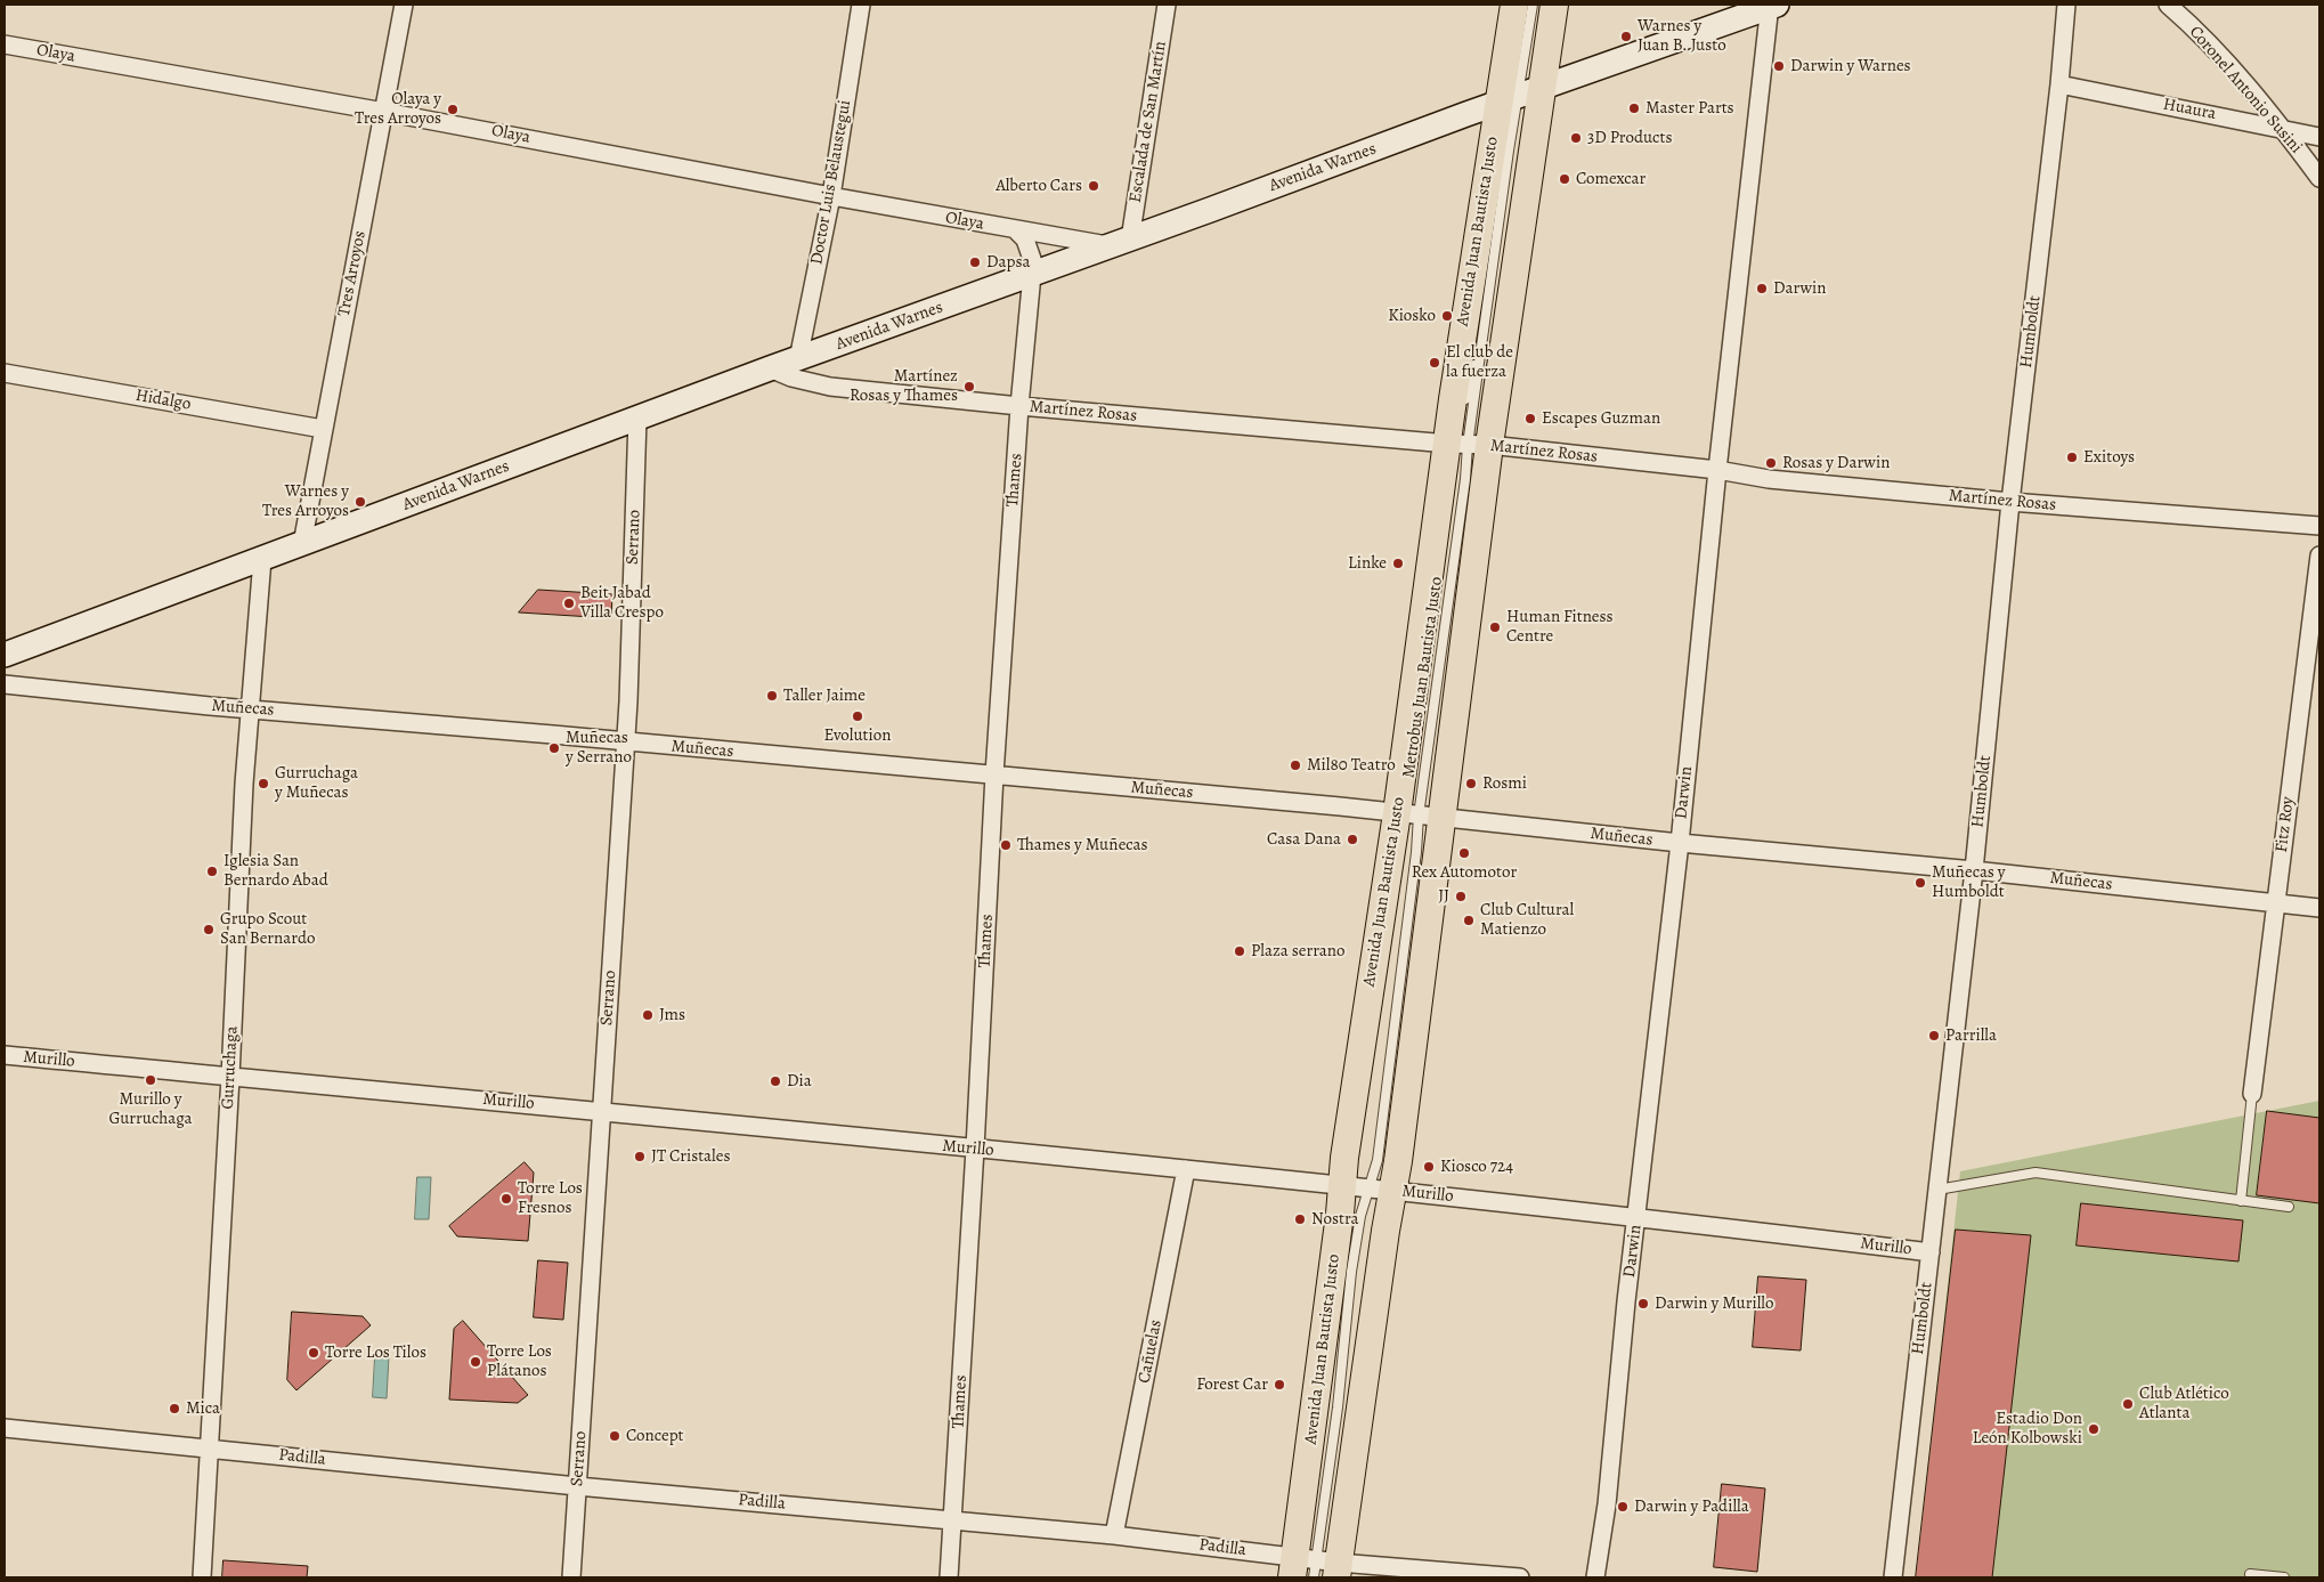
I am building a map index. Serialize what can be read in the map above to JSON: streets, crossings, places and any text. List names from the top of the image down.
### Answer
{
  "streets": {
    "main road": ["Avenida Warnes", "Avenida Juan Bautista Justo"],
    "street": [
      "Olaya",
      "Coronel Antonio Susini",
      "Huaura",
      "Escalada de San Martín",
      "Doctor Luis Belaustegui",
      "Tres Arroyos",
      "Humboldt",
      "Hidalgo",
      "Martínez Rosas",
      "Thames",
      "Serrano",
      "Muñecas",
      "Darwin",
      "Fitz Roy",
      "Murillo",
      "Gurruchaga",
      "Cañuelas",
      "Padilla"
    ]
  },
  "crossings": [
    ["Olaya", "Escalada de San Martín"],
    ["Olaya", "Avenida Warnes"],
    ["Olaya", "Doctor Luis Belaustegui"],
    ["Olaya", "Tres Arroyos"],
    ["Coronel Antonio Susini", "Huaura"],
    ["Huaura", "Humboldt"],
    ["Escalada de San Martín", "Avenida Warnes"],
    ["Avenida Warnes", "Doctor Luis Belaustegui"],
    ["Avenida Warnes", "Avenida Juan Bautista Justo"],
    ["Avenida Warnes", "Tres Arroyos"],
    ["Avenida Warnes", "Martínez Rosas"],
    ["Avenida Warnes", "Thames"],
    ["Avenida Warnes", "Serrano"],
    ["Avenida Warnes", "Darwin"],
    ["Avenida Warnes", "Gurruchaga"],
    ["Avenida Juan Bautista Justo", "Martínez Rosas"],
    ["Avenida Juan Bautista Justo", "Muñecas"],
    ["Avenida Juan Bautista Justo", "Murillo"],
    ["Avenida Juan Bautista Justo", "Padilla"],
    ["Tres Arroyos", "Hidalgo"],
    ["Humboldt", "Martínez Rosas"],
    ["Humboldt", "Muñecas"],
    ["Humboldt", "Murillo"],
    ["Martínez Rosas", "Thames"],
    ["Martínez Rosas", "Darwin"],
    ["Thames", "Muñecas"],
    ["Thames", "Murillo"],
    ["Thames", "Padilla"],
    ["Serrano", "Muñecas"],
    ["Serrano", "Murillo"],
    ["Serrano", "Padilla"],
    ["Muñecas", "Darwin"],
    ["Muñecas", "Fitz Roy"],
    ["Muñecas", "Gurruchaga"],
    ["Darwin", "Murillo"],
    ["Murillo", "Gurruchaga"],
    ["Murillo", "Cañuelas"],
    ["Gurruchaga", "Padilla"],
    ["Cañuelas", "Padilla"]
  ],
  "places": [
    "Warnes y Juan B. Justo",
    "Darwin y Warnes",
    "Master Parts",
    "Olaya y Tres Arroyos",
    "3D Products",
    "Comexcar",
    "Alberto Cars",
    "Dapsa",
    "Darwin",
    "Kiosko",
    "El club de la fuerza",
    "Martínez Rosas y Thames",
    "Escapes Guzman",
    "Exitoys",
    "Rosas y Darwin",
    "Warnes y Tres Arroyos",
    "Linke",
    "Beit Jabad Villa Crespo",
    "Human Fitness Centre",
    "Taller Jaime",
    "Evolution",
    "Muñecas y Serrano",
    "Mil80 Teatro",
    "Gurruchaga y Muñecas",
    "Rosmi",
    "Casa Dana",
    "Thames y Muñecas",
    "Rex Automotor",
    "Iglesia San Bernardo Abad",
    "Muñecas y Humboldt",
    "JJ",
    "Club Cultural Matienzo",
    "Grupo Scout San Bernardo",
    "Plaza serrano",
    "Jms",
    "Parrilla",
    "Murillo y Gurruchaga",
    "Dia",
    "JT Cristales",
    "Kiosco 724",
    "Torre Los Fresnos",
    "Nostra",
    "Darwin y Murillo",
    "Torre Los Tilos",
    "Torre Los Plátanos",
    "Forest Car",
    "Club Atlético Atlanta",
    "Mica",
    "Estadio Don León Kolbowski",
    "Concept",
    "Darwin y Padilla"
  ]
}
